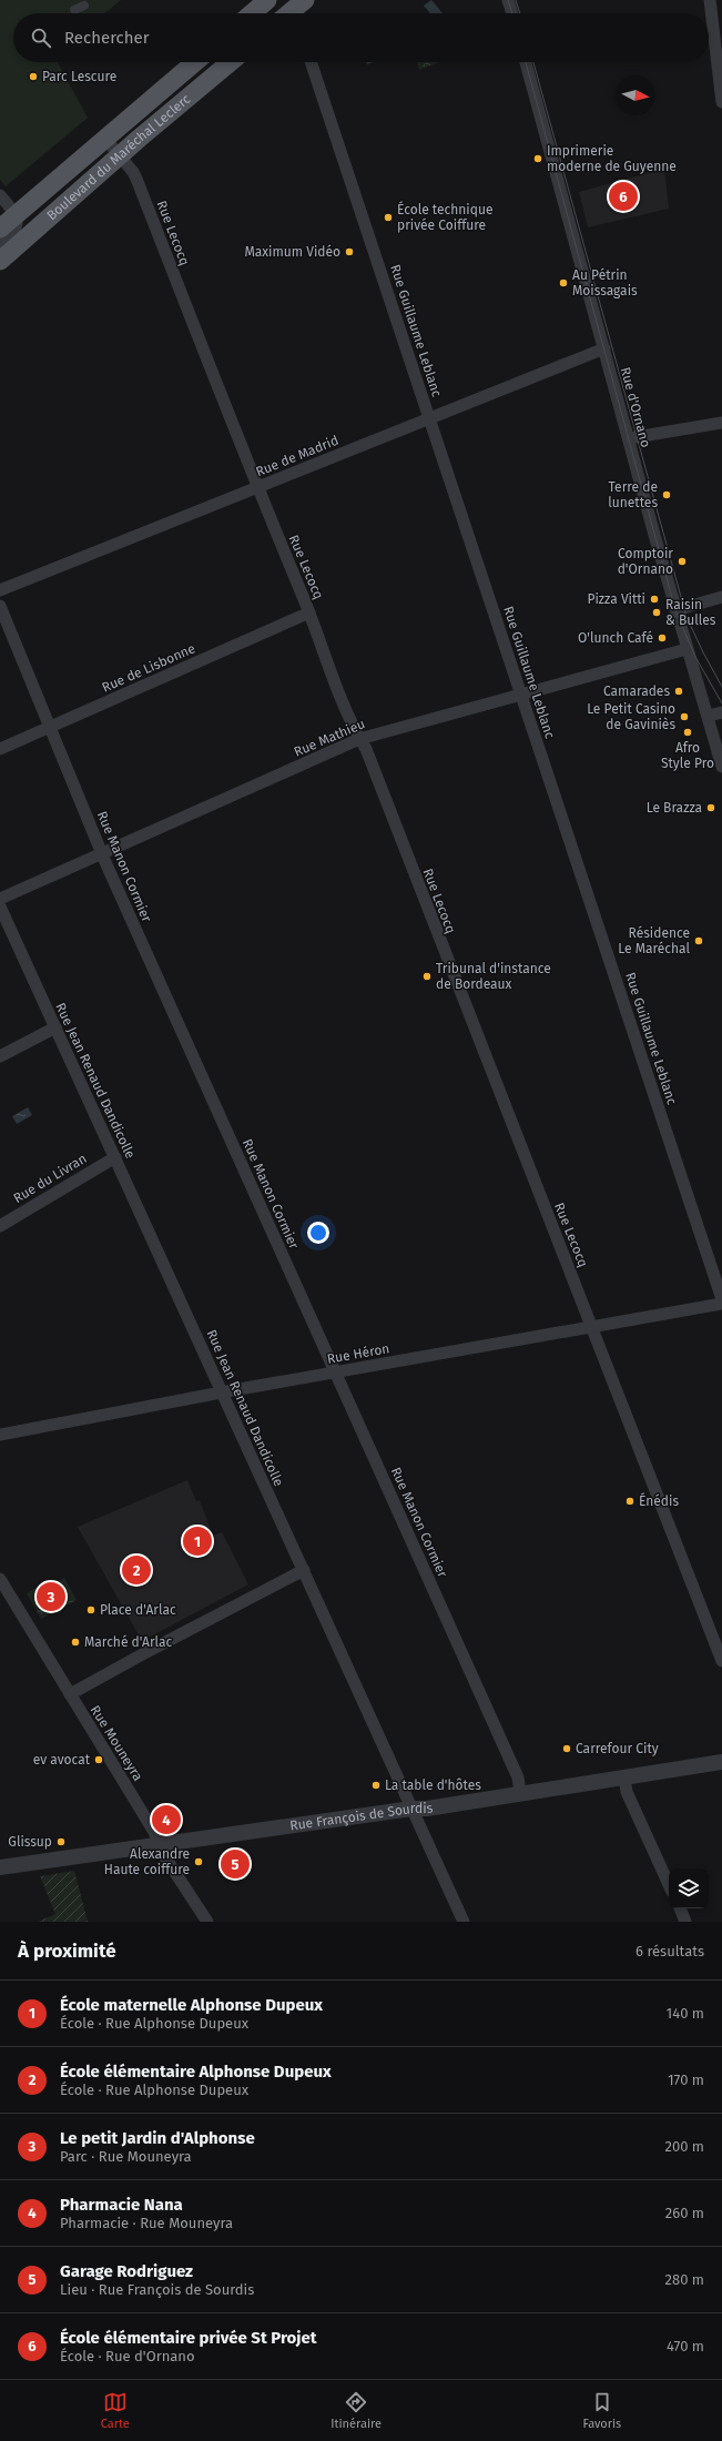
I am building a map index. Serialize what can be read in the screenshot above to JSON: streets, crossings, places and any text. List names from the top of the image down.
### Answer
{
  "streets": {
    "main road": ["Boulevard du Maréchal Leclerc"],
    "street": [
      "Rue Lecocq",
      "Rue Guillaume Leblanc",
      "Rue d'Ornano",
      "Rue de Madrid",
      "Rue de Lisbonne",
      "Rue Mathieu",
      "Rue Manon Cormier",
      "Rue Jean Renaud Dandicolle",
      "Rue du Livran",
      "Rue Héron",
      "Rue Mouneyra",
      "Rue François de Sourdis"
    ]
  },
  "crossings": [
    ["Boulevard du Maréchal Leclerc", "Rue Lecocq"],
    ["Rue Lecocq", "Rue de Madrid"],
    ["Rue Lecocq", "Rue de Lisbonne"],
    ["Rue Lecocq", "Rue Mathieu"],
    ["Rue Lecocq", "Rue Héron"],
    ["Rue Guillaume Leblanc", "Rue de Madrid"],
    ["Rue Guillaume Leblanc", "Rue Mathieu"],
    ["Rue d'Ornano", "Rue de Madrid"],
    ["Rue d'Ornano", "Rue Mathieu"],
    ["Rue de Lisbonne", "Rue Manon Cormier"],
    ["Rue Mathieu", "Rue Manon Cormier"],
    ["Rue Manon Cormier", "Rue Héron"],
    ["Rue Manon Cormier", "Rue François de Sourdis"],
    ["Rue Jean Renaud Dandicolle", "Rue du Livran"],
    ["Rue Jean Renaud Dandicolle", "Rue Héron"],
    ["Rue Jean Renaud Dandicolle", "Rue François de Sourdis"],
    ["Rue Mouneyra", "Rue François de Sourdis"]
  ],
  "places": [
    "Parc Lescure",
    "Imprimerie moderne de Guyenne",
    "École technique privée Coiffure",
    "Maximum Vidéo",
    "Au Pétrin Moissagais",
    "Terre de lunettes",
    "Comptoir d'Ornano",
    "Pizza Vitti",
    "Raisin & Bulles",
    "O'lunch Café",
    "Camarades",
    "Le Petit Casino de Gaviniès",
    "Afro Style Pro",
    "Le Brazza",
    "Résidence Le Maréchal",
    "Tribunal d'instance de Bordeaux",
    "Énédis",
    "Place d'Arlac",
    "Marché d'Arlac",
    "Carrefour City",
    "ev avocat",
    "La table d'hôtes",
    "Glissup",
    "Alexandre Haute coiffure"
  ],
  "north": "right",
  "page": {
    "search": "Rechercher",
    "pins": [
      "6",
      "1",
      "2",
      "3",
      "4",
      "5"
    ],
    "heading": ["À proximité", "6 résultats"],
    "list": [
      {
        "mark": "1",
        "name": "École maternelle Alphonse Dupeux",
        "note": "École · Rue Alphonse Dupeux",
        "value": "140 m"
      },
      {
        "mark": "2",
        "name": "École élémentaire Alphonse Dupeux",
        "note": "École · Rue Alphonse Dupeux",
        "value": "170 m"
      },
      {
        "mark": "3",
        "name": "Le petit Jardin d'Alphonse",
        "note": "Parc · Rue Mouneyra",
        "value": "200 m"
      },
      {
        "mark": "4",
        "name": "Pharmacie Nana",
        "note": "Pharmacie · Rue Mouneyra",
        "value": "260 m"
      },
      {
        "mark": "5",
        "name": "Garage Rodriguez",
        "note": "Lieu · Rue François de Sourdis",
        "value": "280 m"
      },
      {
        "mark": "6",
        "name": "École élémentaire privée St Projet",
        "note": "École · Rue d'Ornano",
        "value": "470 m"
      }
    ],
    "nav": ["Carte", "Itinéraire", "Favoris"]
  }
}
